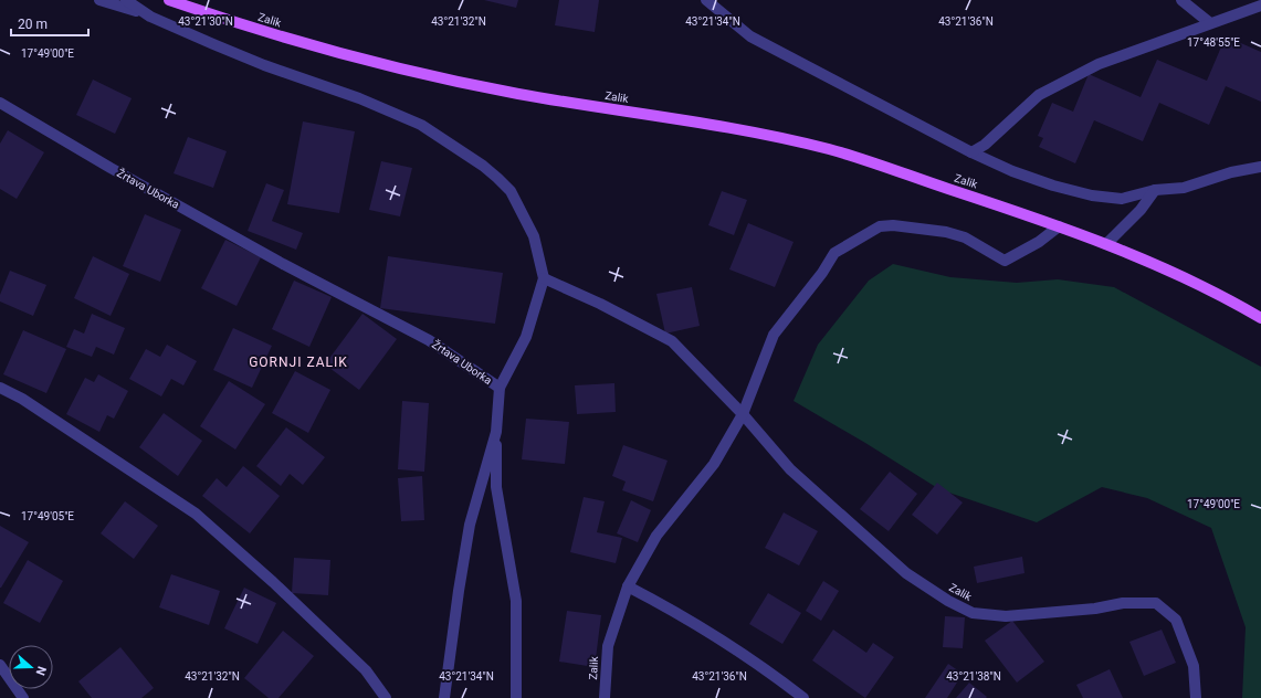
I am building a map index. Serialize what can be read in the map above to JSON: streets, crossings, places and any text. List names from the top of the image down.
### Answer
{
  "streets": {
    "main road": ["Zalik"],
    "street": ["Žrtava Uborka"]
  },
  "crossings": [
    ["Zalik", "Žrtava Uborka"]
  ],
  "districts": ["GORNJI ZALIK"],
  "scale_bar": "20 m",
  "north": "right",
  "coordinates": [
    "43°21'30\"N",
    "43°21'32\"N",
    "43°21'34\"N",
    "43°21'36\"N",
    "17°48'55\"E",
    "17°49'00\"E",
    "17°49'05\"E",
    "43°21'38\"N"
  ]
}
